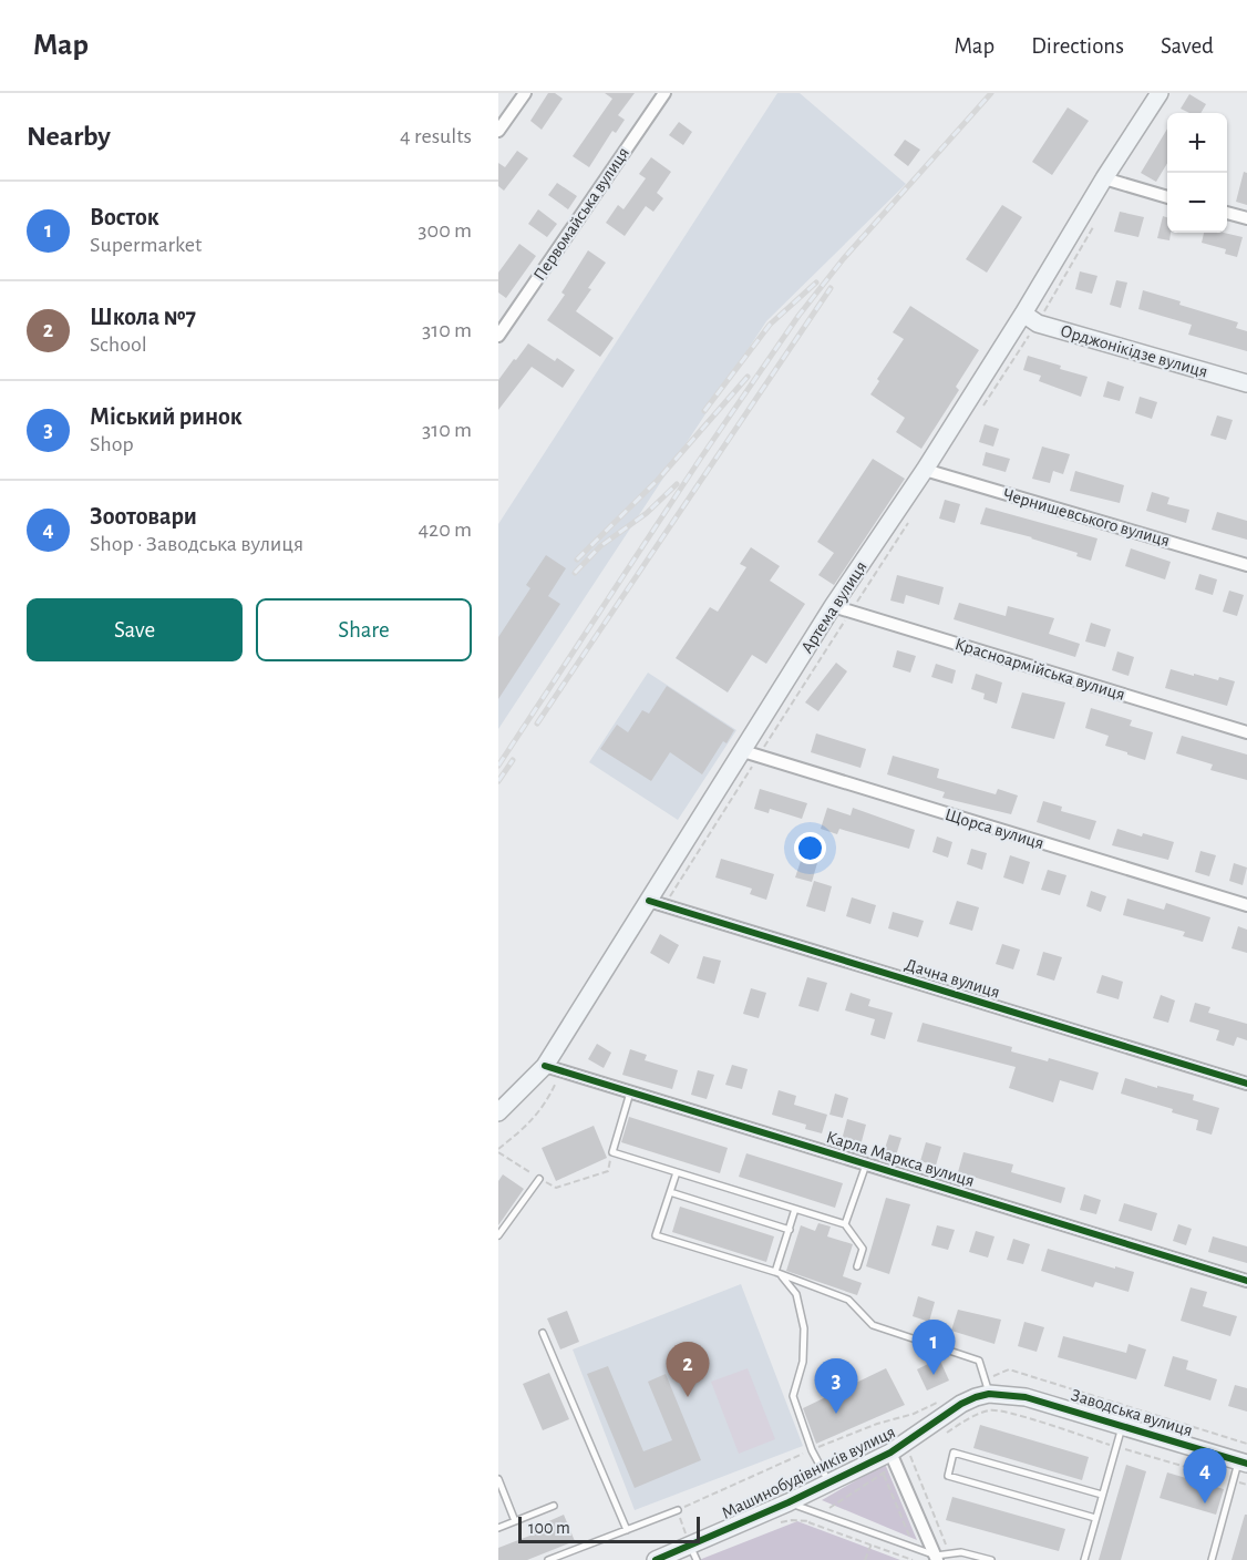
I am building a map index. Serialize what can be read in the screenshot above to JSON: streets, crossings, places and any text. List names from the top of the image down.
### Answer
{
  "streets": {
    "main road": [
      "Орджонікідзе вулиця",
      "Артема вулиця",
      "Заводська вулиця",
      "Машинобудівників вулиця"
    ],
    "street": [
      "Первомайська вулиця",
      "Чернишевського вулиця",
      "Красноармійська вулиця",
      "Щорса вулиця",
      "Дачна вулиця",
      "Карла Маркса вулиця"
    ]
  },
  "crossings": [
    ["Орджонікідзе вулиця", "Артема вулиця"],
    ["Чернишевського вулиця", "Артема вулиця"],
    ["Артема вулиця", "Красноармійська вулиця"],
    ["Артема вулиця", "Щорса вулиця"],
    ["Артема вулиця", "Дачна вулиця"],
    ["Артема вулиця", "Карла Маркса вулиця"],
    ["Заводська вулиця", "Машинобудівників вулиця"]
  ],
  "scale_bar": "100 m",
  "page": {
    "header": "Map",
    "nav": ["Map", "Directions", "Saved"],
    "heading": ["Nearby", "4 results"],
    "map_buttons": ["+", "−"],
    "list": [
      {
        "mark": "1",
        "name": "Восток",
        "note": "Supermarket",
        "value": "300 m"
      },
      {
        "mark": "2",
        "name": "Школа №7",
        "note": "School",
        "value": "310 m"
      },
      {
        "mark": "3",
        "name": "Міський ринок",
        "note": "Shop",
        "value": "310 m"
      },
      {
        "mark": "4",
        "name": "Зоотовари",
        "note": "Shop · Заводська вулиця",
        "value": "420 m"
      }
    ],
    "buttons": ["Save", "Share"],
    "pins": [
      "1",
      "2",
      "3",
      "4"
    ],
    "scale": "100 m"
  }
}
